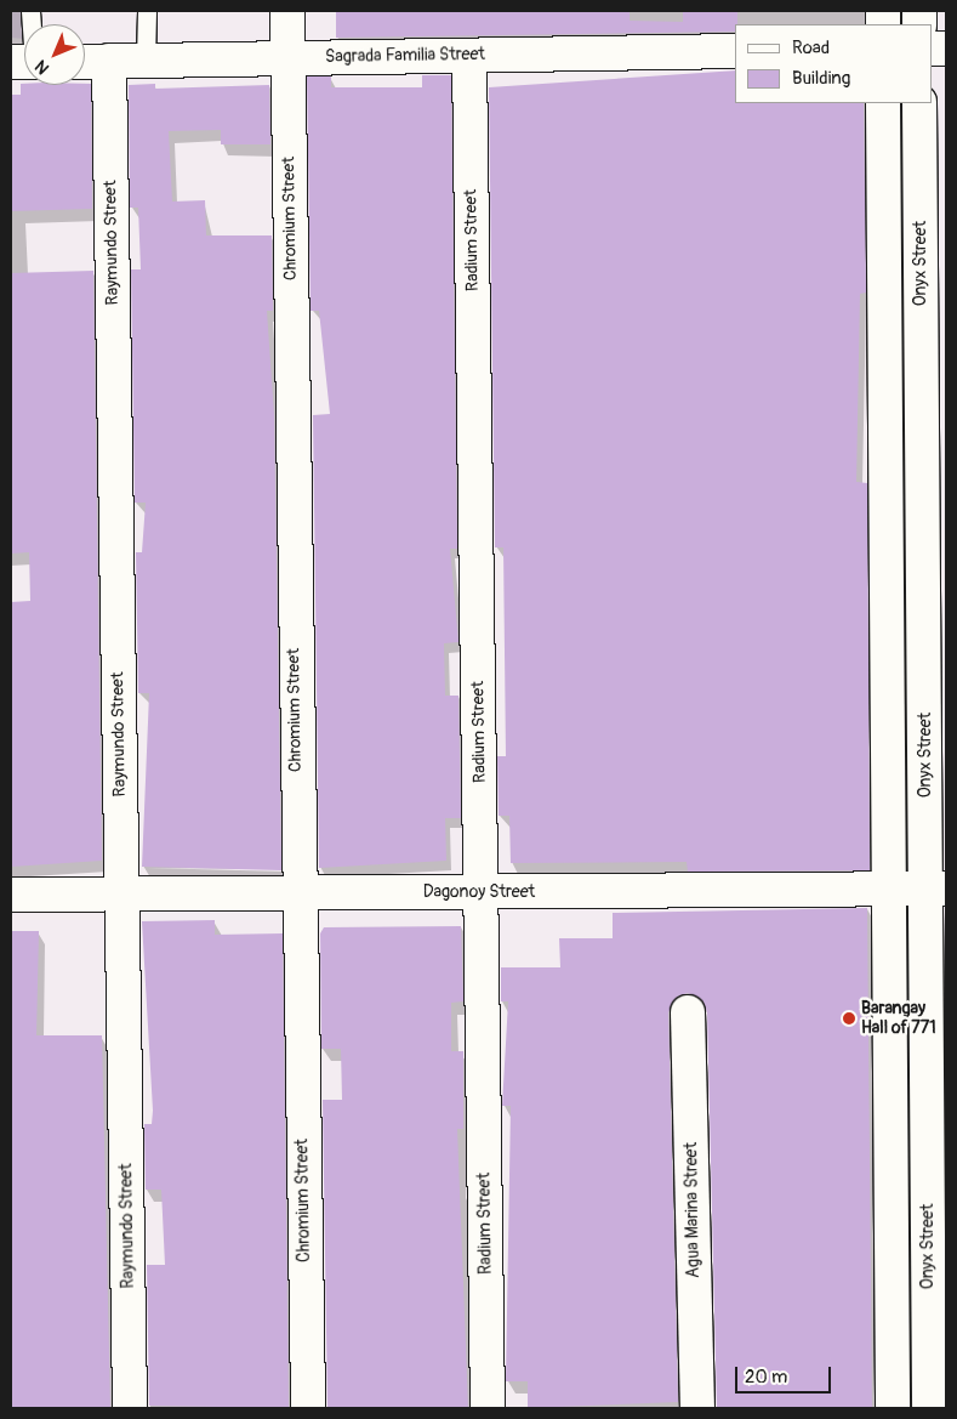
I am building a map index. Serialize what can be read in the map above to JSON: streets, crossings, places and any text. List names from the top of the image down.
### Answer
{
  "streets": {
    "street": [
      "Sagrada Familia Street",
      "Chromium Street",
      "Radium Street",
      "Raymundo Street",
      "Onyx Street",
      "Dagonoy Street",
      "Agua Marina Street"
    ]
  },
  "crossings": [
    ["Sagrada Familia Street", "Chromium Street"],
    ["Sagrada Familia Street", "Radium Street"],
    ["Sagrada Familia Street", "Raymundo Street"],
    ["Chromium Street", "Dagonoy Street"],
    ["Radium Street", "Dagonoy Street"],
    ["Raymundo Street", "Dagonoy Street"],
    ["Onyx Street", "Dagonoy Street"]
  ],
  "places": ["Barangay Hall of 771"],
  "legend": ["Road", "Building"],
  "scale_bar": "20 m",
  "north": "bottom left"
}
